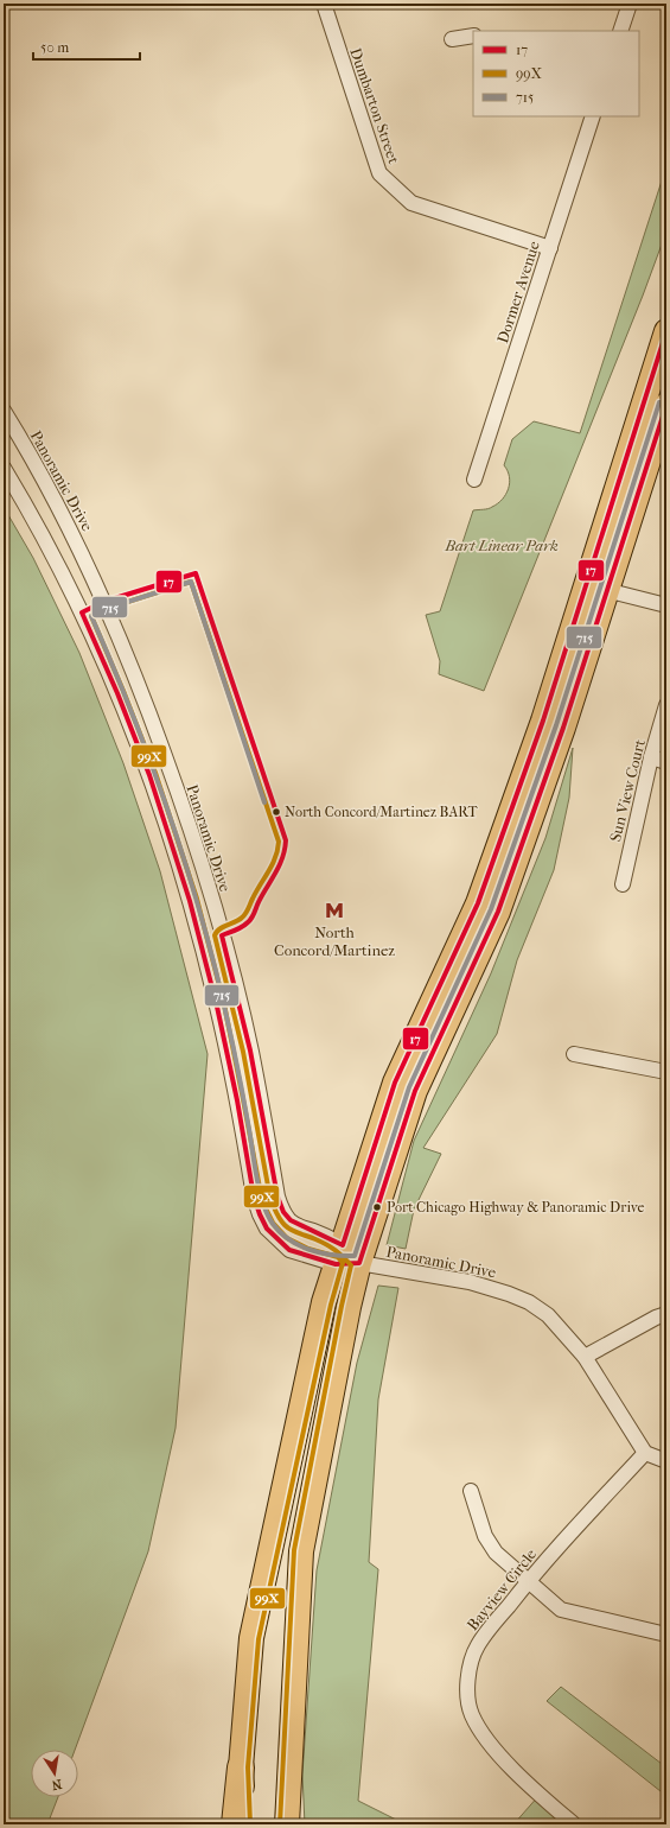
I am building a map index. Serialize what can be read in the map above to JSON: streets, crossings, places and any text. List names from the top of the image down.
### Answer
{
  "streets": {
    "street": [
      "Dumbarton Street",
      "Dormer Avenue",
      "Panoramic Drive",
      "Sun View Court",
      "Bayview Circle"
    ]
  },
  "crossings": [
    ["Dumbarton Street", "Dormer Avenue"],
    ["Panoramic Drive", "Bayview Circle"]
  ],
  "parks": ["Bart Linear Park"],
  "places": {
    "other": ["North Concord/Martinez BART", "Port Chicago Highway & Panoramic Drive"],
    "metro station": ["North Concord/Martinez"]
  },
  "lines": ["transit line 17", "transit line 715", "transit line 99X"],
  "legend": ["17", "99X", "715"],
  "scale_bar": "50 m",
  "north": "bottom"
}
